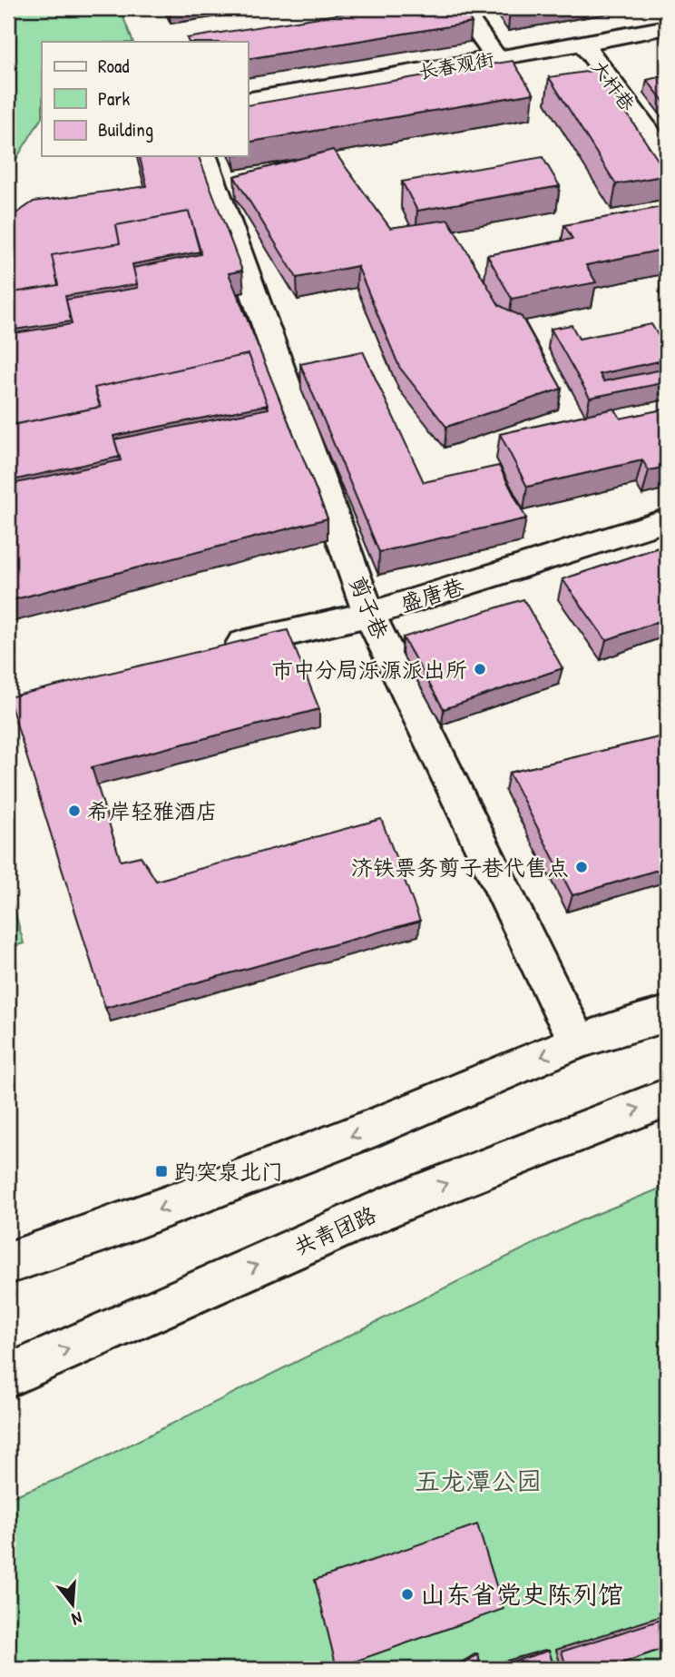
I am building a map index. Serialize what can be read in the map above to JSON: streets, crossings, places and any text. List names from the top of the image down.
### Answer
{
  "streets": {
    "street": [
      "长春观街",
      "大杆巷",
      "盛唐巷",
      "剪子巷",
      "共青团路"
    ]
  },
  "crossings": [
    ["长春观街", "大杆巷"],
    ["盛唐巷", "剪子巷"]
  ],
  "parks": ["五龙潭公园"],
  "places": {
    "other": [
      "市中分局泺源派出所",
      "希岸轻雅酒店",
      "济铁票务剪子巷代售点",
      "山东省党史陈列馆"
    ],
    "transit": ["趵突泉北门"]
  },
  "legend": ["Road", "Park", "Building"],
  "north": "bottom"
}
